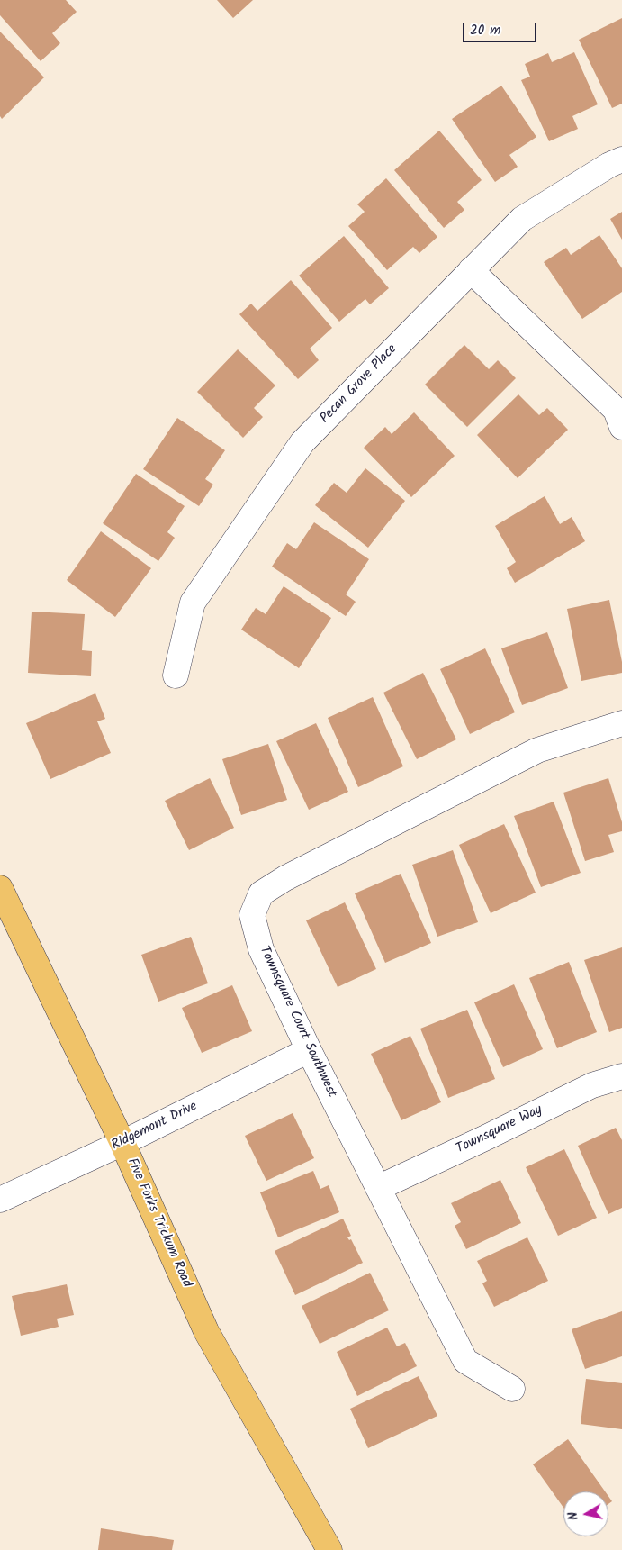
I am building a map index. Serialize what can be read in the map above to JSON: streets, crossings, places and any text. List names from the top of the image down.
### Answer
{
  "streets": {
    "main road": ["Five Forks Trickum Road"],
    "street": [
      "Pecan Grove Place",
      "Townsquare Court Southwest",
      "Ridgemont Drive",
      "Townsquare Way"
    ]
  },
  "crossings": [
    ["Townsquare Court Southwest", "Ridgemont Drive"],
    ["Townsquare Court Southwest", "Townsquare Way"],
    ["Ridgemont Drive", "Five Forks Trickum Road"]
  ],
  "scale_bar": "20 m",
  "north": "left"
}
